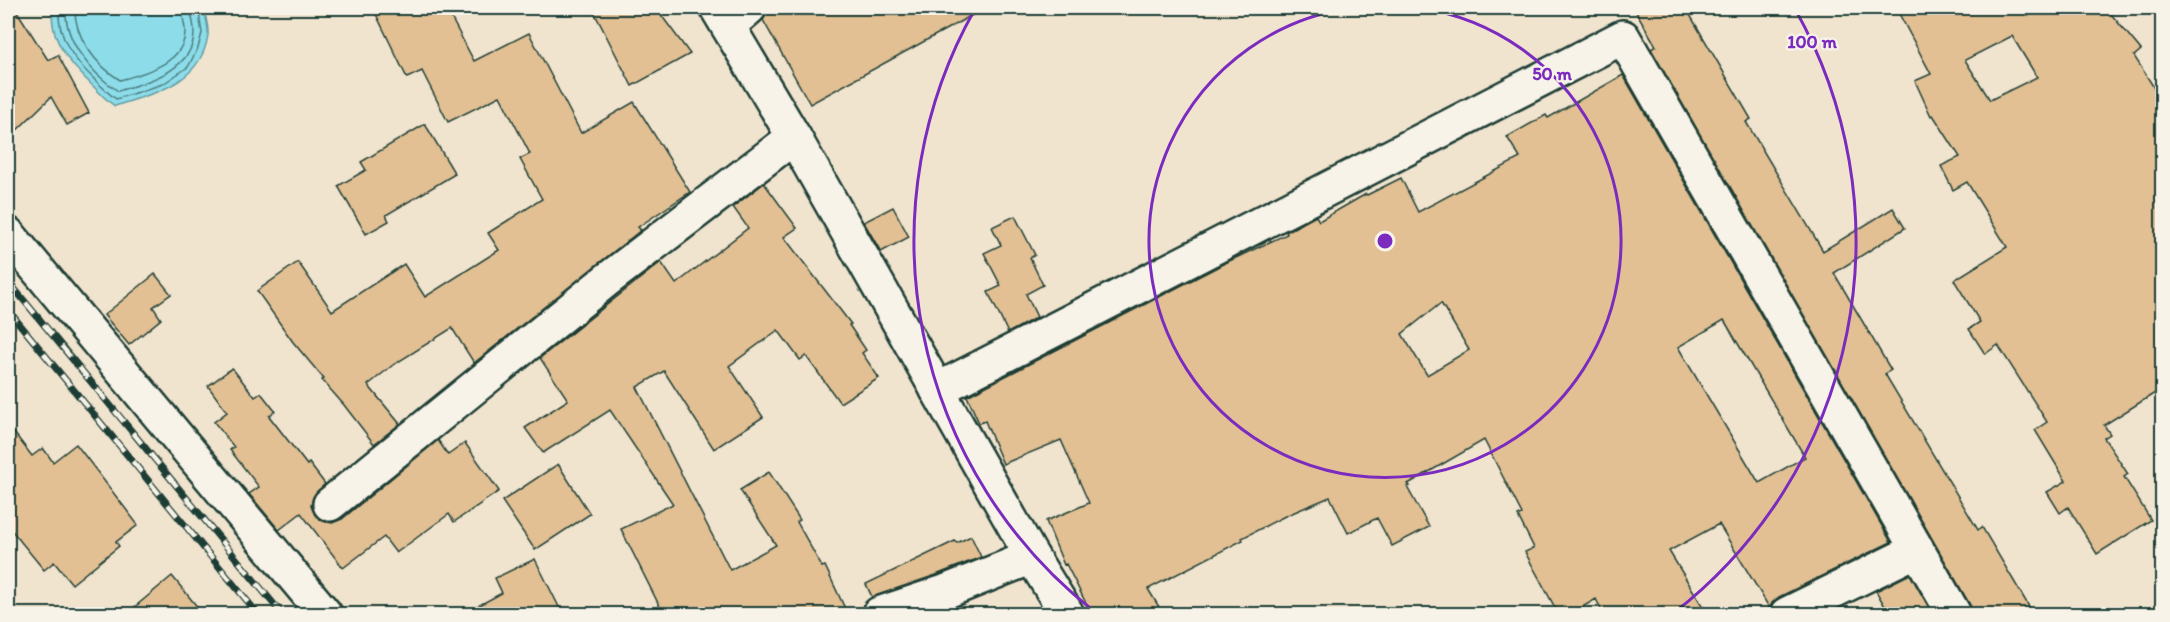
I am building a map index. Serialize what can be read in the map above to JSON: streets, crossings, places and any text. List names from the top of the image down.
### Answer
{
  "rings": ["100 m", "50 m"]
}
